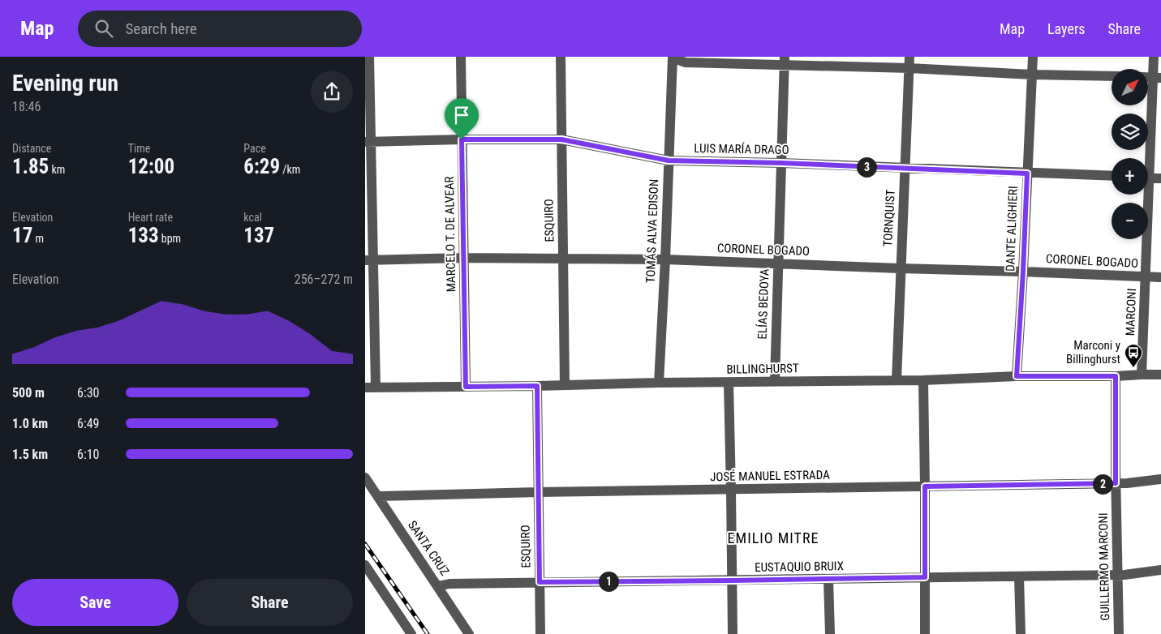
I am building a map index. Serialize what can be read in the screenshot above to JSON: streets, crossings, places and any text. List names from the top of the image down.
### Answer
{
  "streets": {
    "street": [
      "LUIS MARÍA DRAGO",
      "TORNQUIST",
      "ESQUIRO",
      "DANTE ALIGHIERI",
      "TOMÁS ALVA EDISON",
      "MARCELO T. DE ALVEAR",
      "CORONEL BOGADO",
      "ELÍAS BEDOYA",
      "MARCONI",
      "BILLINGHURST",
      "JOSÉ MANUEL ESTRADA",
      "SANTA CRUZ",
      "EUSTAQUIO BRUIX",
      "GUILLERMO MARCONI"
    ]
  },
  "crossings": [
    ["LUIS MARÍA DRAGO", "TORNQUIST"],
    ["LUIS MARÍA DRAGO", "ESQUIRO"],
    ["LUIS MARÍA DRAGO", "DANTE ALIGHIERI"],
    ["LUIS MARÍA DRAGO", "TOMÁS ALVA EDISON"],
    ["LUIS MARÍA DRAGO", "MARCELO T. DE ALVEAR"],
    ["LUIS MARÍA DRAGO", "ELÍAS BEDOYA"],
    ["TORNQUIST", "CORONEL BOGADO"],
    ["TORNQUIST", "BILLINGHURST"],
    ["ESQUIRO", "CORONEL BOGADO"],
    ["ESQUIRO", "BILLINGHURST"],
    ["ESQUIRO", "JOSÉ MANUEL ESTRADA"],
    ["ESQUIRO", "EUSTAQUIO BRUIX"],
    ["DANTE ALIGHIERI", "CORONEL BOGADO"],
    ["DANTE ALIGHIERI", "BILLINGHURST"],
    ["TOMÁS ALVA EDISON", "CORONEL BOGADO"],
    ["TOMÁS ALVA EDISON", "BILLINGHURST"],
    ["MARCELO T. DE ALVEAR", "CORONEL BOGADO"],
    ["MARCELO T. DE ALVEAR", "BILLINGHURST"],
    ["CORONEL BOGADO", "ELÍAS BEDOYA"],
    ["CORONEL BOGADO", "MARCONI"],
    ["ELÍAS BEDOYA", "BILLINGHURST"],
    ["MARCONI", "BILLINGHURST"],
    ["BILLINGHURST", "GUILLERMO MARCONI"],
    ["JOSÉ MANUEL ESTRADA", "SANTA CRUZ"],
    ["JOSÉ MANUEL ESTRADA", "GUILLERMO MARCONI"],
    ["SANTA CRUZ", "EUSTAQUIO BRUIX"],
    ["EUSTAQUIO BRUIX", "GUILLERMO MARCONI"]
  ],
  "districts": ["EMILIO MITRE"],
  "places": {
    "bus stop": ["Marconi y Billinghurst"]
  },
  "north": "top right",
  "page": {
    "header": "Map",
    "search": "Search here",
    "nav": ["Map", "Layers", "Share"],
    "heading": ["Evening run", "18:46"],
    "map_buttons": ["+", "−"],
    "stats": [
      ["Distance", "1.85 km"],
      ["Time", "12:00"],
      ["Pace", "6:29 /km"],
      ["Elevation", "17 m"],
      ["Heart rate", "133 bpm"],
      ["kcal", "137"]
    ],
    "pins": ["3", "2", "1"],
    "chart": ["Elevation", "256–272 m"],
    "list": [
      {
        "name": "500 m",
        "note": "6:30"
      },
      {
        "name": "1.0 km",
        "note": "6:49"
      },
      {
        "name": "1.5 km",
        "note": "6:10"
      }
    ],
    "buttons": ["Save", "Share"]
  }
}
